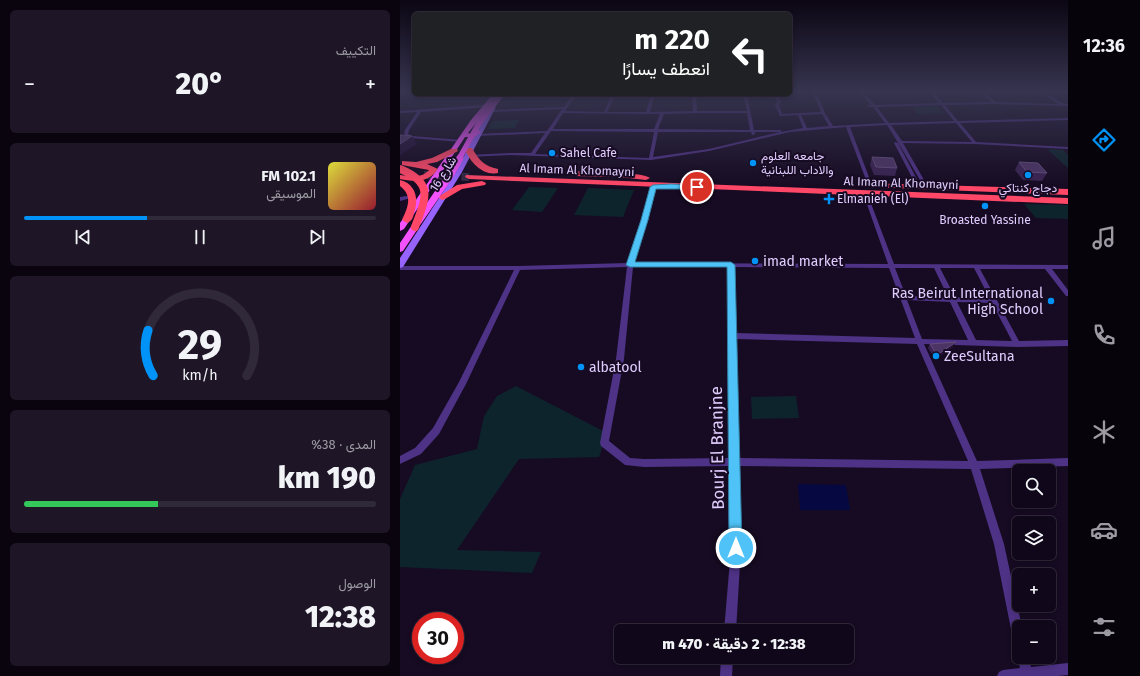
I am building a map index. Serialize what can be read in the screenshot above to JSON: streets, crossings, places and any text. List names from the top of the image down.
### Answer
{
  "streets": {
    "highway": ["Al Imam Al Khomayni"],
    "main road": ["شارع 16"],
    "street": ["Bourj El Branjne"]
  },
  "places": {
    "other": [
      "Sahel Cafe",
      "جامعه العلوم والاداب اللبنانية",
      "دجاج كنتاكي",
      "Broasted Yassine",
      "imad market",
      "Ras Beirut International High School",
      "ZeeSultana",
      "albatool"
    ],
    "health": ["Elmanieh (El)"]
  },
  "page": {
    "tabs": "12:36",
    "tile": [
      "التكييف",
      ["المدى · 38%", "190 km"],
      ["الوصول", "12:38"]
    ],
    "turn": ["220 m", "انعطف يسارًا"],
    "heat": ["−", "20°", "+"],
    "song": ["102.1 FM", "الموسيقى"],
    "map_buttons": ["+", "−"],
    "limit": "30",
    "trip": "12:38 · 2 دقيقة · 470 m",
    "gauge": ["29", "km/h"]
  }
}
